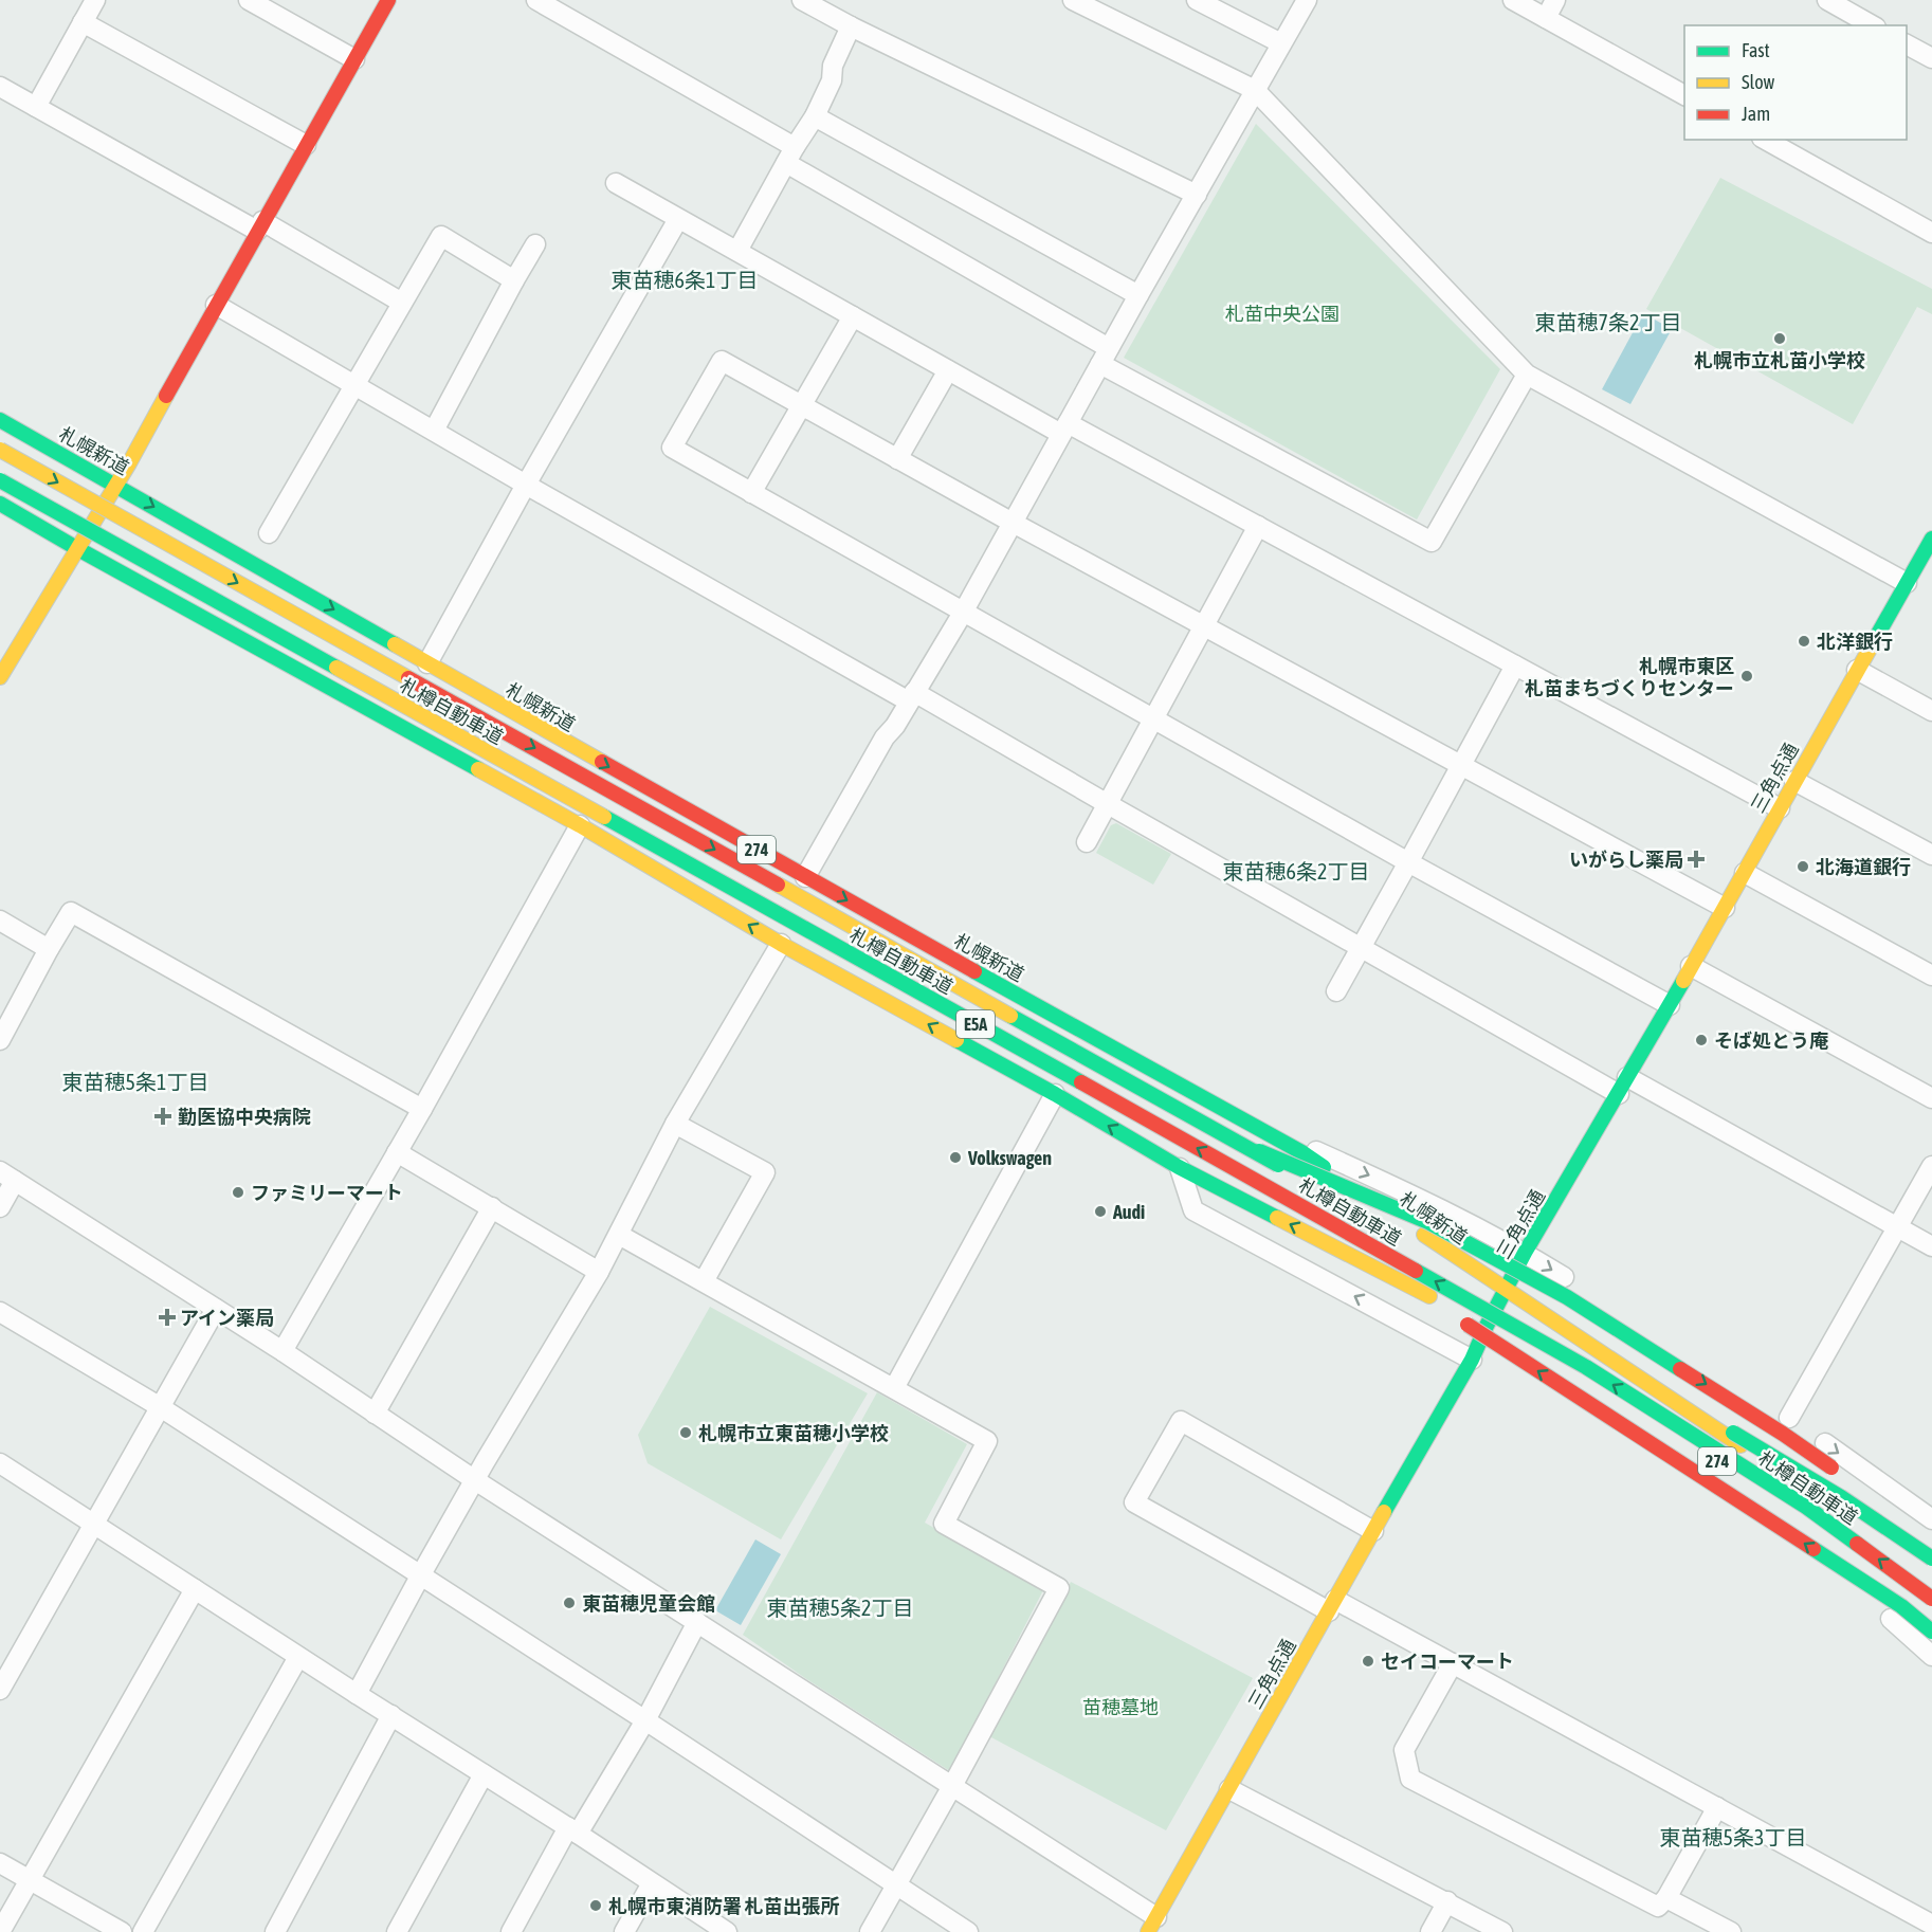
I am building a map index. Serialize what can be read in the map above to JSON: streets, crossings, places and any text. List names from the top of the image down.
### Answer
{
  "streets": {
    "main road": [
      "札幌新道",
      "札樽自動車道",
      "三角点通",
      "274",
      "E5A"
    ]
  },
  "crossings": [
    ["札幌新道", "三角点通"],
    ["三角点通", "274"]
  ],
  "districts": [
    "東苗穂6条1丁目",
    "東苗穂7条2丁目",
    "東苗穂6条2丁目",
    "東苗穂5条1丁目",
    "東苗穂5条2丁目",
    "東苗穂5条3丁目"
  ],
  "parks": ["札苗中央公園", "苗穂墓地"],
  "places": {
    "other": [
      "札幌市立札苗小学校",
      "北洋銀行",
      "札幌市東区 札苗まちづくりセンター",
      "北海道銀行",
      "そば処とう庵",
      "Volkswagen",
      "ファミリーマート",
      "Audi",
      "札幌市立東苗穂小学校",
      "東苗穂児童会館",
      "セイコーマート",
      "札幌市東消防署 札苗出張所"
    ],
    "health": ["いがらし薬局", "勤医協中央病院", "アイン薬局"]
  },
  "legend": ["Fast", "Slow", "Jam"]
}
